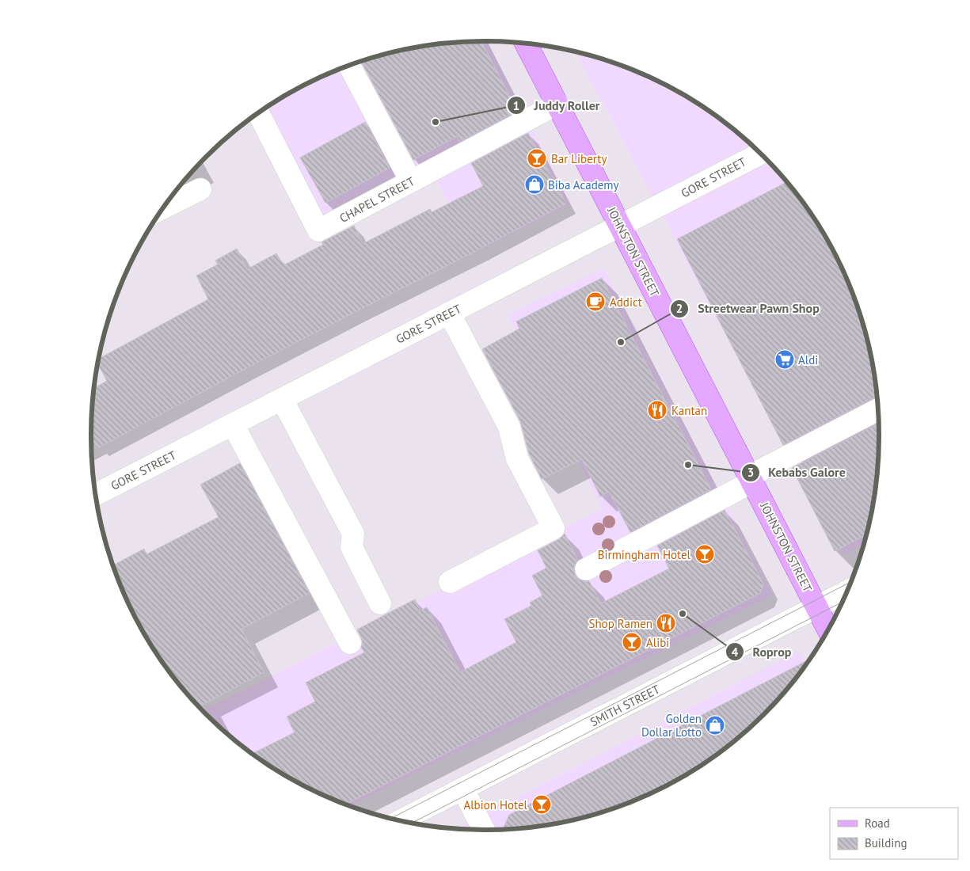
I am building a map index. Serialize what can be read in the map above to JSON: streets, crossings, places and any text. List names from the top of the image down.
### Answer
{
  "streets": {
    "main road": ["JOHNSTON STREET"],
    "street": ["GORE STREET", "CHAPEL STREET", "SMITH STREET"]
  },
  "crossings": [
    ["GORE STREET", "JOHNSTON STREET"],
    ["CHAPEL STREET", "JOHNSTON STREET"],
    ["JOHNSTON STREET", "SMITH STREET"]
  ],
  "places": {
    "other": [
      "Juddy Roller",
      "Streetwear Pawn Shop",
      "Kebabs Galore",
      "Roprop"
    ],
    "bar": [
      "Bar Liberty",
      "Birmingham Hotel",
      "Alibi",
      "Albion Hotel"
    ],
    "shop": ["Biba Academy", "Golden Dollar Lotto"],
    "cafe": ["Addict"],
    "supermarket": ["Aldi"],
    "restaurant": ["Kantan", "Shop Ramen"]
  },
  "legend": ["Road", "Building"]
}
